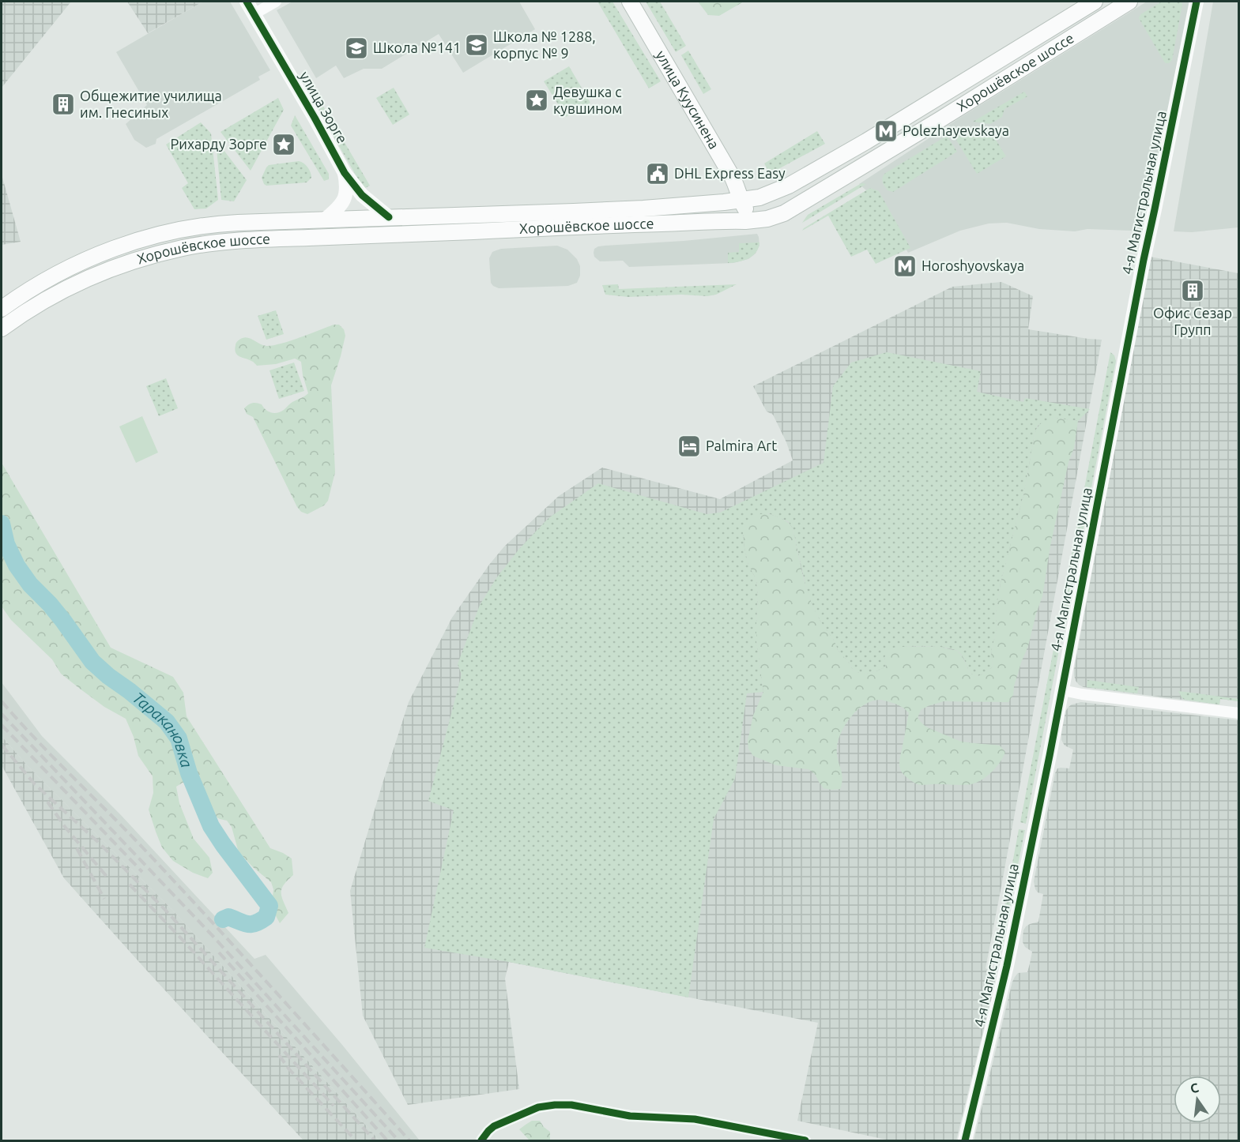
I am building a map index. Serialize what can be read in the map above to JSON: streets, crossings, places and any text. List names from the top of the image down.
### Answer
{
  "streets": {
    "main road": ["Хорошёвское шоссе", "улица Куусинена"],
    "street": ["улица Зорге", "4-я Магистральная улица"]
  },
  "crossings": [
    ["Хорошёвское шоссе", "улица Куусинена"],
    ["Хорошёвское шоссе", "улица Зорге"]
  ],
  "water": ["Таракановка"],
  "places": {
    "school or university": ["Школа № 1288, корпус № 9", "Школа №141"],
    "place": ["Девушка с кувшином", "Рихарду Зорге"],
    "building": ["Общежитие училища им. Гнесиных", "Офис Сезар Групп"],
    "metro station": ["Polezhayevskaya", "Horoshyovskaya"],
    "public building": ["DHL Express Easy"],
    "hotel": ["Palmira Art"]
  },
  "north": "top"
}
